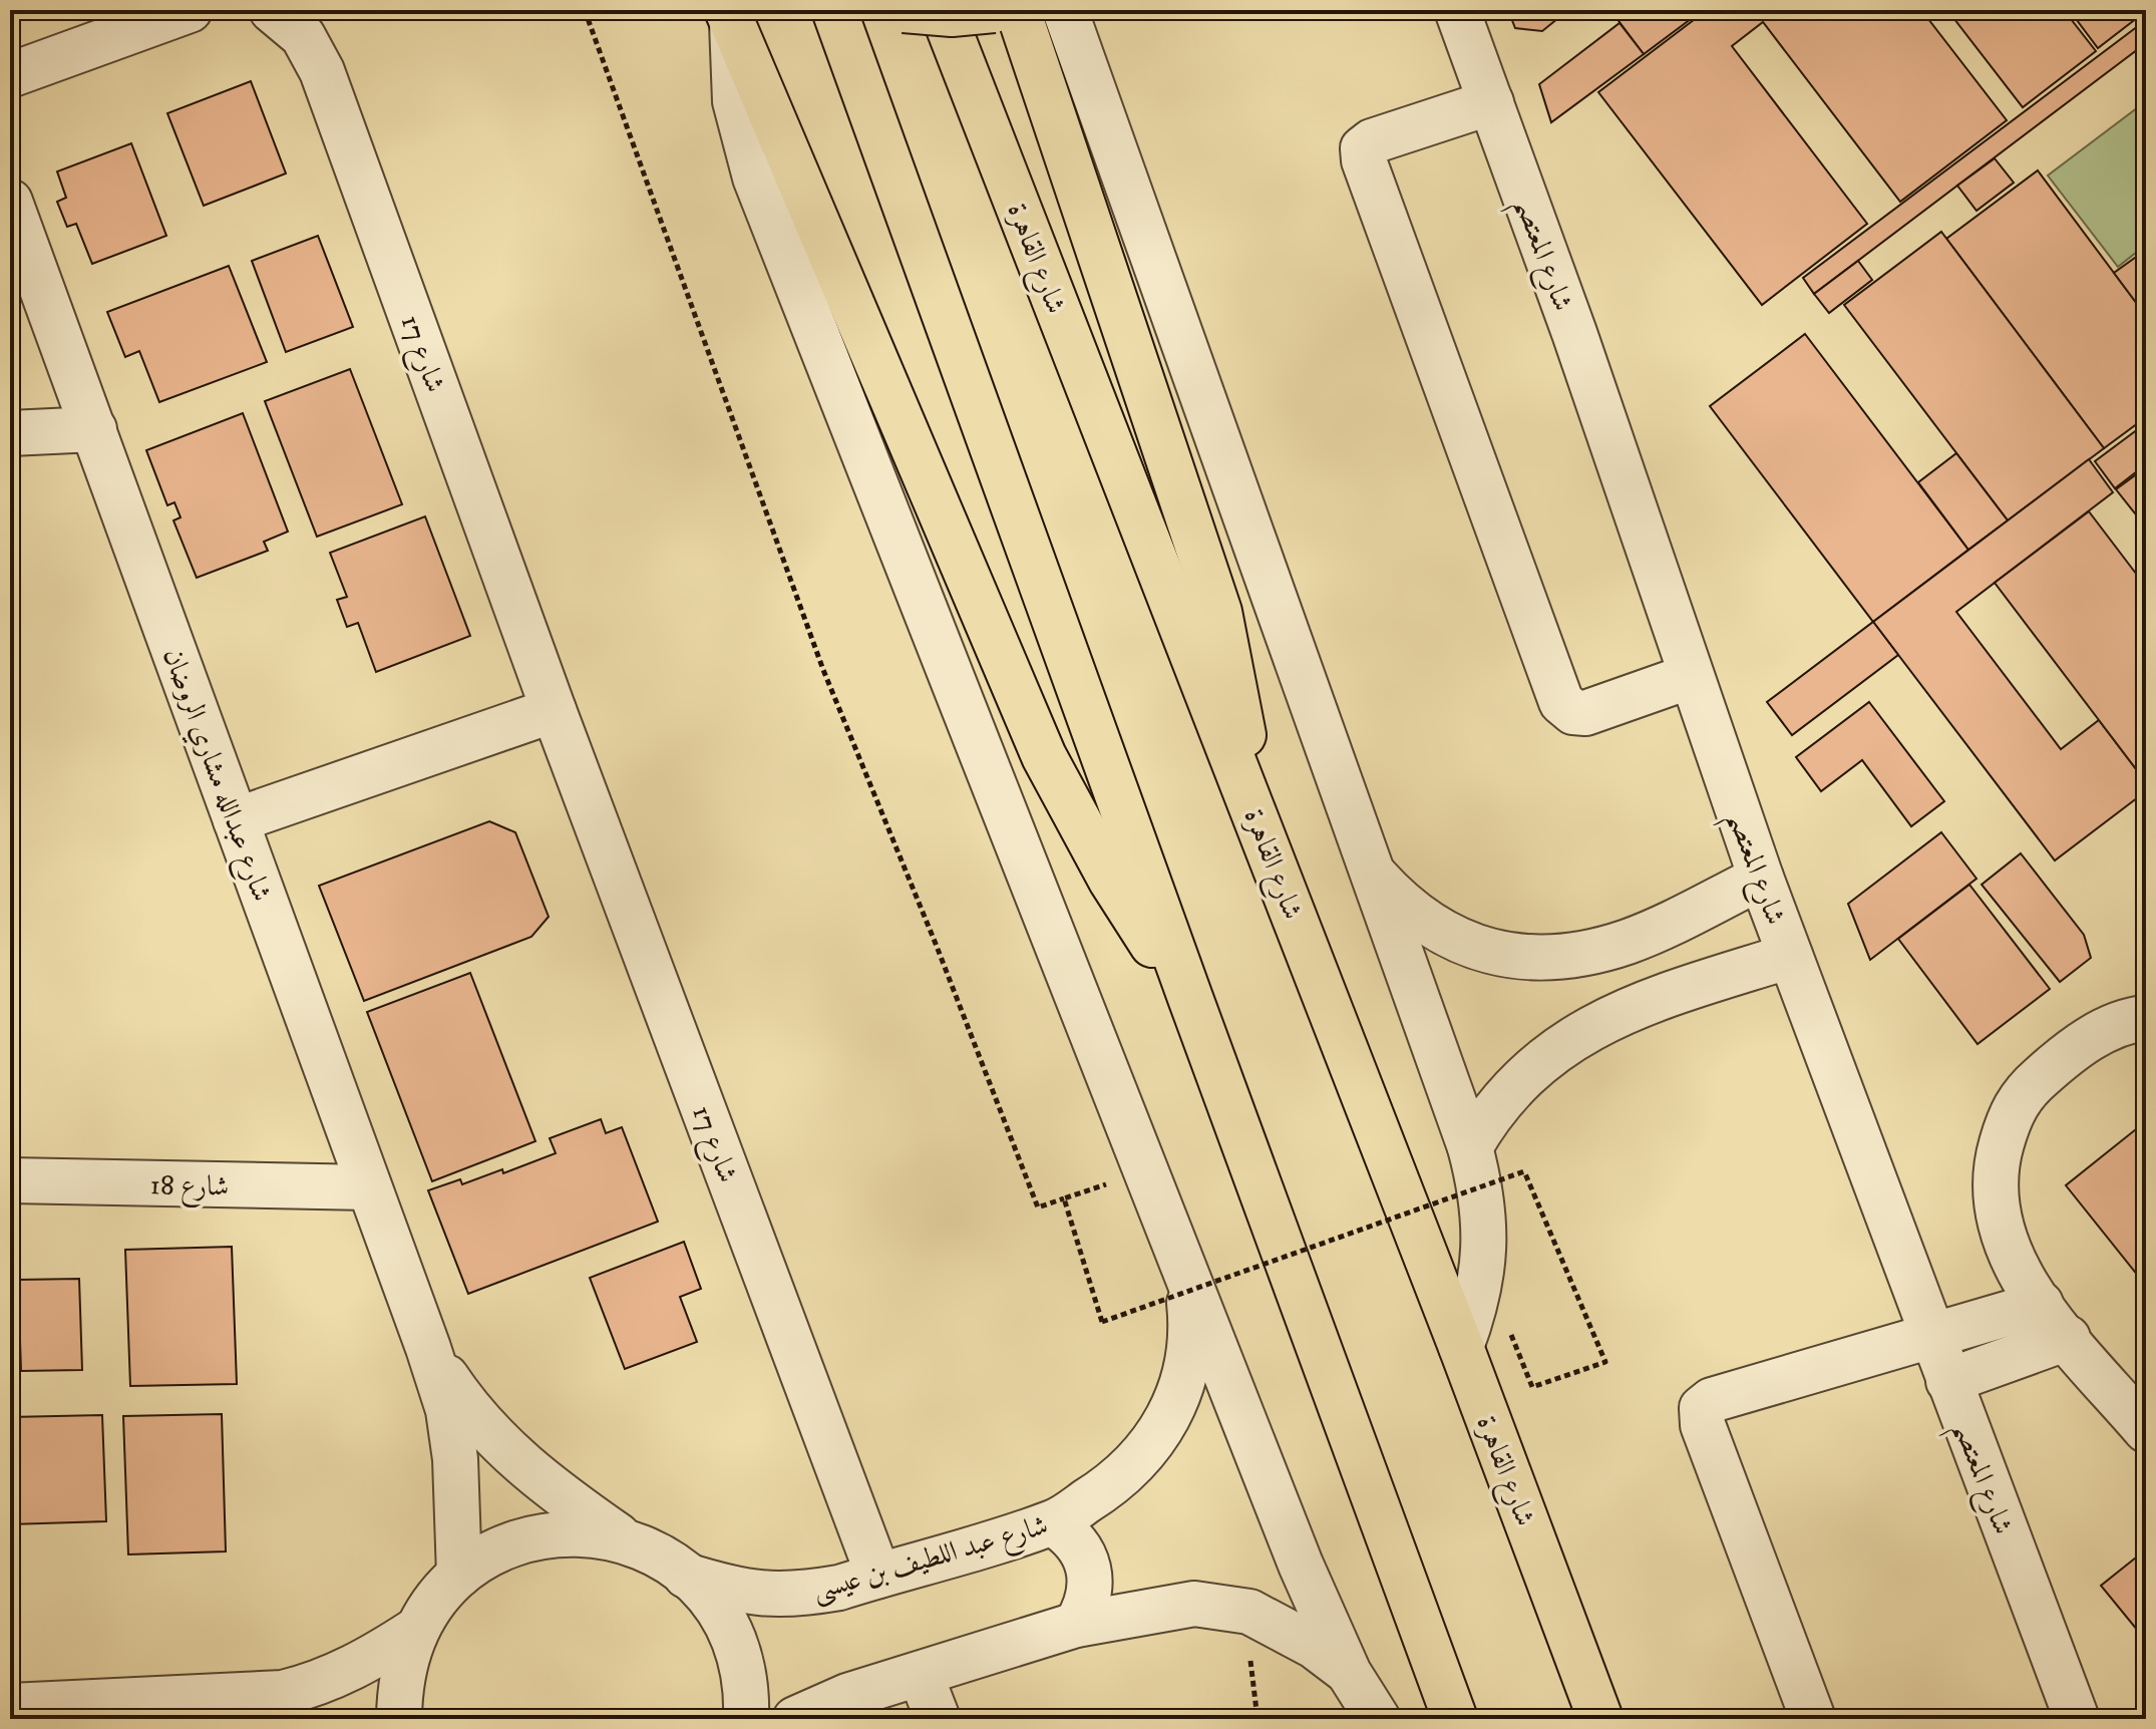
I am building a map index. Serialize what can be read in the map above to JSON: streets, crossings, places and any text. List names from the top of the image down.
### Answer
{
  "streets": {
    "main road": ["شارع القاهرة"],
    "street": [
      "شارع المعتصم",
      "شارع 17",
      "شارع عبدالله مشاري الروضان",
      "شارع 18",
      "شارع عبد اللطيف بن عيسى"
    ]
  },
  "crossings": [
    ["شارع 17", "شارع عبد اللطيف بن عيسى"],
    ["شارع عبدالله مشاري الروضان", "شارع 18"]
  ]
}
